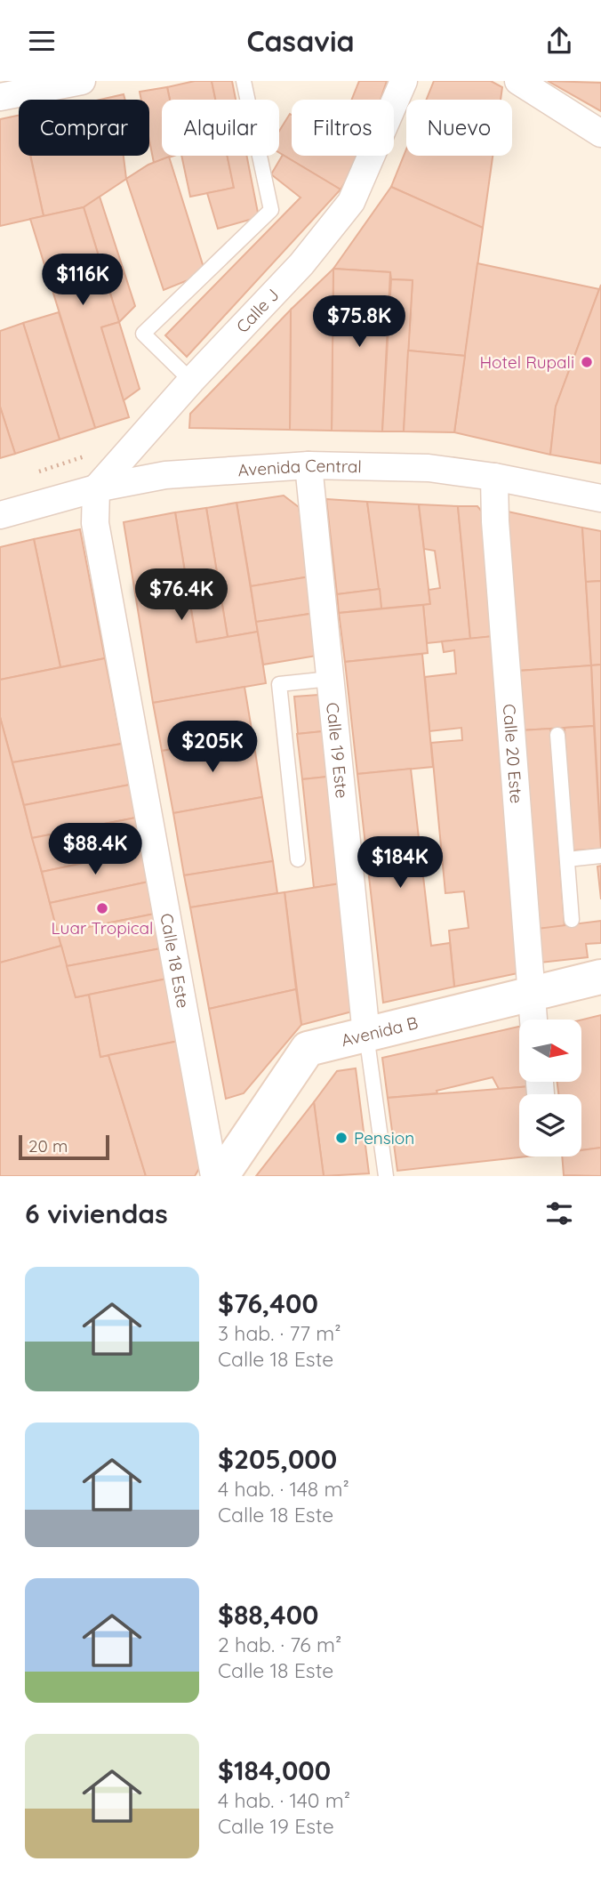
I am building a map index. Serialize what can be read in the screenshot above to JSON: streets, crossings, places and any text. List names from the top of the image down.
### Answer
{
  "streets": {
    "street": [
      "Calle J",
      "Avenida Central",
      "Calle 19 Este",
      "Calle 20 Este",
      "Calle 18 Este",
      "Avenida B"
    ]
  },
  "crossings": [
    ["Calle J", "Avenida Central"],
    ["Calle J", "Calle 18 Este"],
    ["Avenida Central", "Calle 19 Este"],
    ["Avenida Central", "Calle 20 Este"],
    ["Avenida Central", "Calle 18 Este"],
    ["Calle 19 Este", "Avenida B"],
    ["Calle 20 Este", "Avenida B"]
  ],
  "places": ["Hotel Rupali", "Luar Tropical", "Pension"],
  "scale_bar": "20 m",
  "north": "right",
  "page": {
    "header": "Casavia",
    "chip": [
      "Comprar",
      "Alquilar",
      "Filtros",
      "Nuevo"
    ],
    "price": [
      "$116K",
      "$75.8K",
      "$76.4K",
      "$205K",
      "$88.4K",
      "$184K"
    ],
    "scale": "20 m",
    "heading": "6 viviendas",
    "list": [
      {
        "name": "$76,400",
        "note": "3 hab. · 77 m² · Calle 18 Este"
      },
      {
        "name": "$205,000",
        "note": "4 hab. · 148 m² · Calle 18 Este"
      },
      {
        "name": "$88,400",
        "note": "2 hab. · 76 m² · Calle 18 Este"
      },
      {
        "name": "$184,000",
        "note": "4 hab. · 140 m² · Calle 19 Este"
      }
    ]
  }
}
